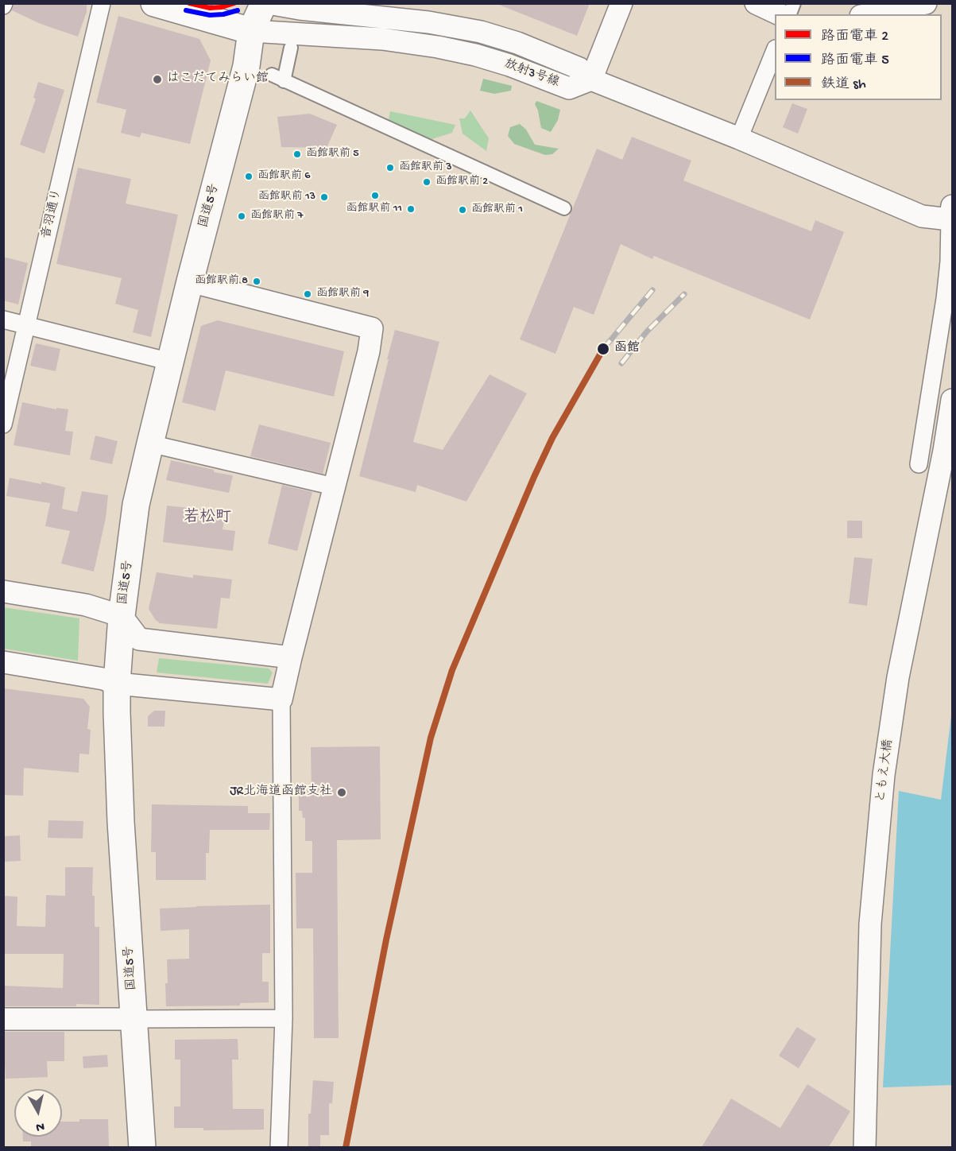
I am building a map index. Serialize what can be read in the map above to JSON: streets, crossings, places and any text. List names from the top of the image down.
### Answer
{
  "streets": {
    "highway": ["国道5号"],
    "street": ["放射3号線", "音羽通り", "ともえ大橋"]
  },
  "crossings": [
    ["放射3号線", "国道5号"]
  ],
  "districts": ["若松町"],
  "places": [
    "はこだてみらい館",
    "函館駅前 5",
    "函館駅前 3",
    "函館駅前 6",
    "函館駅前 2",
    "函館駅前 13",
    "函館駅前 11",
    "函館駅前 1",
    "函館駅前 7",
    "函館駅前 8",
    "函館駅前 9",
    "函館",
    "JR北海道函館支社"
  ],
  "lines": ["tram line 2", "tram line 5", "rail line sh"],
  "legend": ["路面電車 2", "路面電車 5", "鉄道 sh"],
  "north": "bottom"
}
